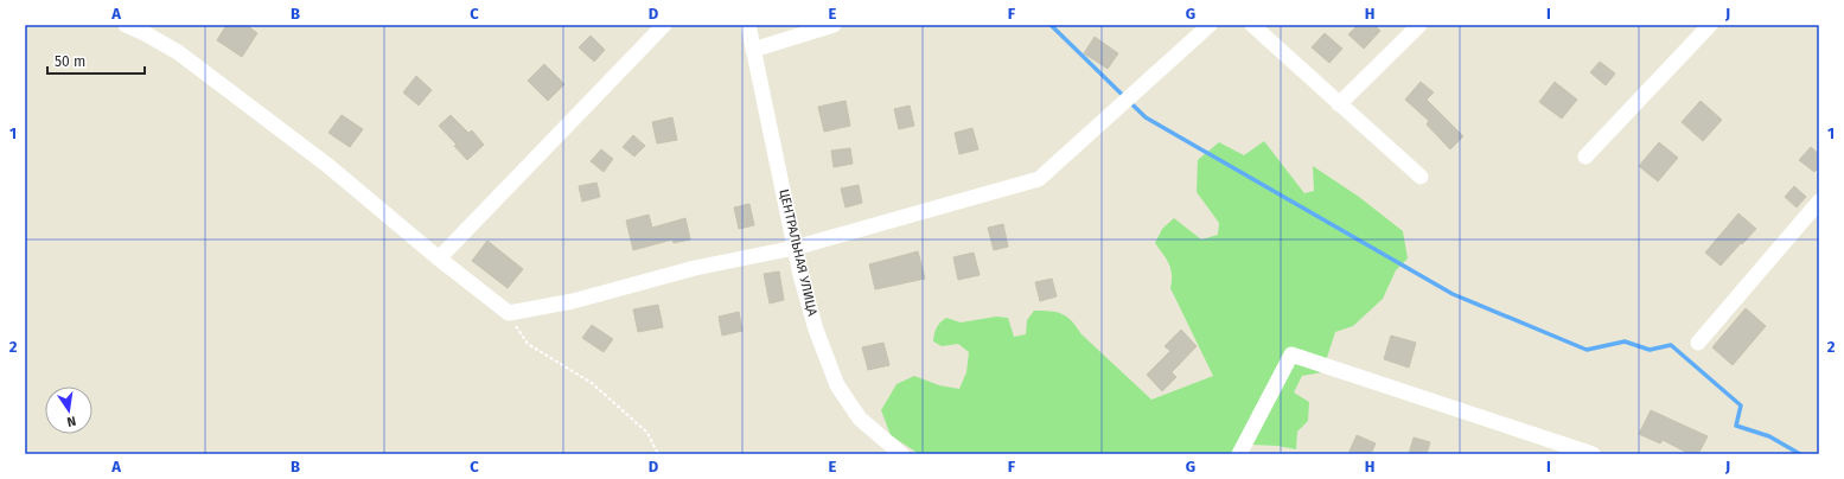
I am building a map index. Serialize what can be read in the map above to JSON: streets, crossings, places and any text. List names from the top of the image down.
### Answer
{
  "streets": {
    "street": ["ЦЕНТРАЛЬНАЯ УЛИЦА"]
  },
  "scale_bar": "50 m",
  "north": "bottom",
  "grid": {
    "columns": [
      "A",
      "B",
      "C",
      "D",
      "E",
      "F",
      "G",
      "H",
      "I",
      "J"
    ],
    "rows": ["1", "2"]
  }
}
